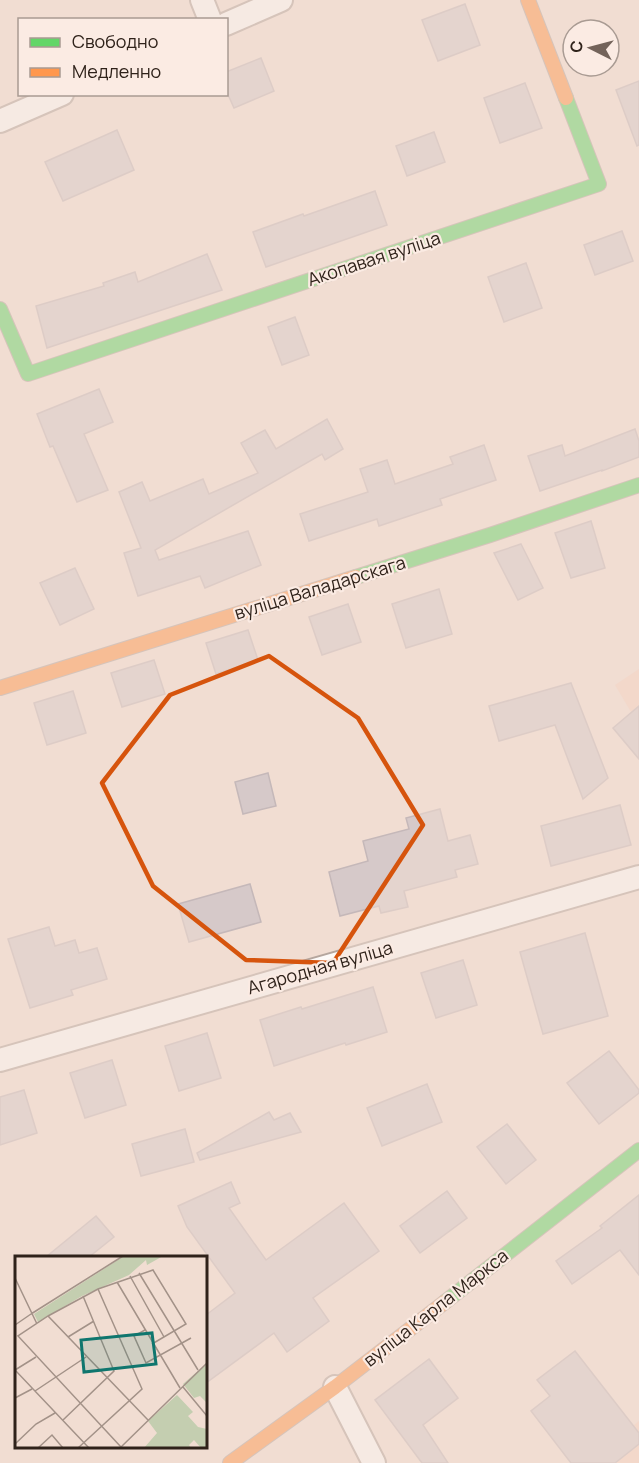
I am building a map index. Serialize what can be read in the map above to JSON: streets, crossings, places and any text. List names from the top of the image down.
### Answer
{
  "streets": {
    "street": [
      "Акопавая вуліца",
      "вуліца Валадарскага",
      "Агародная вуліца",
      "вуліца Карла Маркса"
    ]
  },
  "legend": ["Свободно", "Медленно"],
  "north": "left"
}
